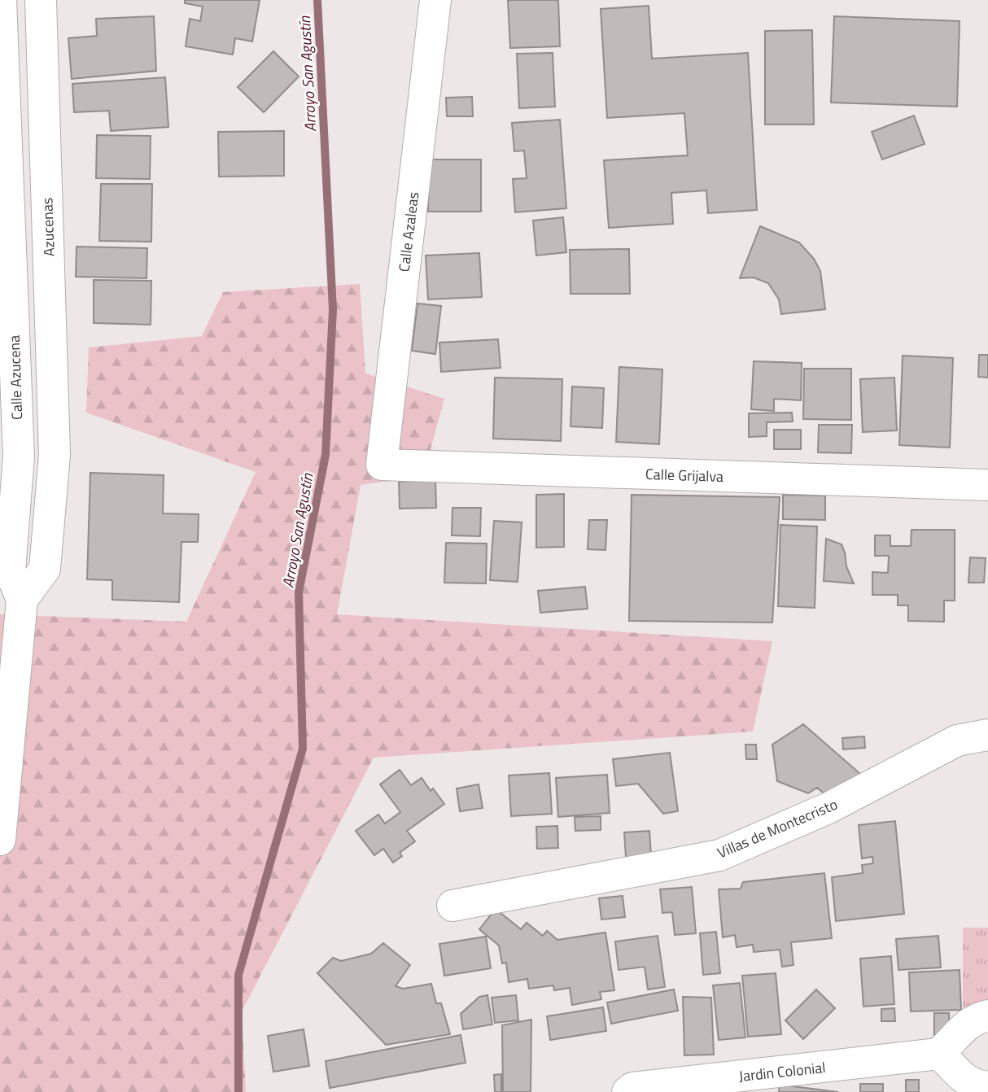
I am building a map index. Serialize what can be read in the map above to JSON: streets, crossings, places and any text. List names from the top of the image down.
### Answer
{
  "streets": {
    "street": [
      "Azucenas",
      "Calle Azaleas",
      "Calle Azucena",
      "Calle Grijalva",
      "Villas de Montecristo",
      "Jardin Colonial"
    ]
  },
  "crossings": [
    ["Calle Azaleas", "Calle Grijalva"]
  ],
  "water": ["Arroyo San Agustín"]
}
